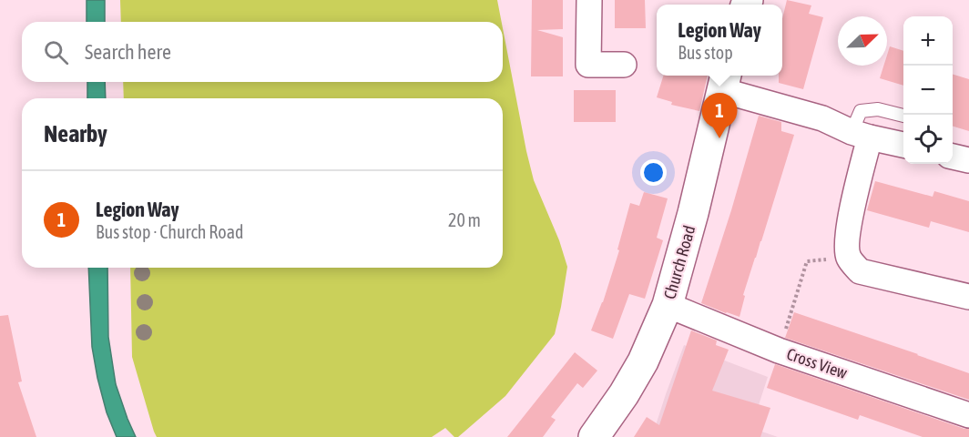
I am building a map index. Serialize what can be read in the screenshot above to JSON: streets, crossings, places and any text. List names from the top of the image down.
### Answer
{
  "streets": {
    "main road": ["Church Road"],
    "street": ["Cross View"]
  },
  "crossings": [
    ["Church Road", "Cross View"]
  ],
  "north": "top right",
  "page": {
    "popup": ["Legion Way", "Bus stop"],
    "map_buttons": ["+", "−"],
    "search": "Search here",
    "pins": "1",
    "heading": "Nearby",
    "list": [
      {
        "mark": "1",
        "name": "Legion Way",
        "note": "Bus stop · Church Road",
        "value": "20 m"
      }
    ]
  }
}
